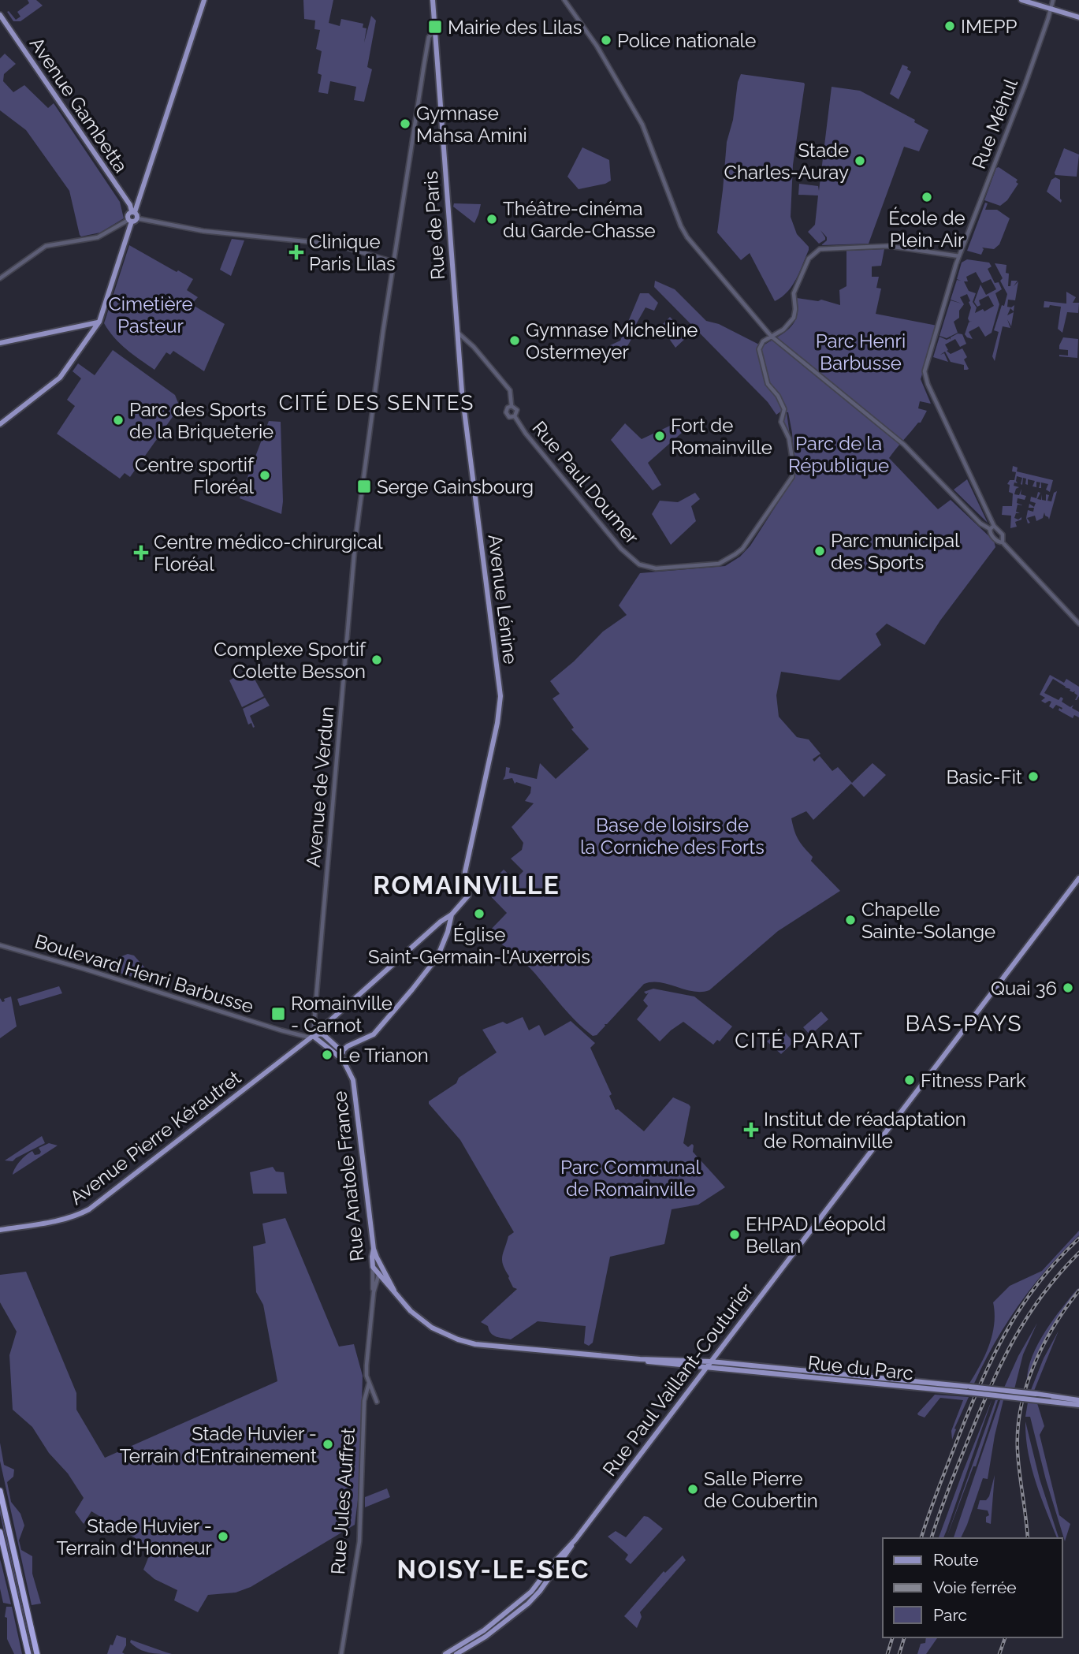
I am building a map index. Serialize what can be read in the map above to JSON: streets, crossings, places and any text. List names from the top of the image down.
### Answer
{
  "streets": {
    "main road": [
      "Avenue Gambetta",
      "Rue de Paris",
      "Avenue Lénine",
      "Avenue Pierre Kérautret",
      "Rue Anatole France",
      "Rue du Parc",
      "Rue Paul Vaillant-Couturier"
    ],
    "street": [
      "Rue Méhul",
      "Rue Paul Doumer",
      "Avenue de Verdun",
      "Boulevard Henri Barbusse",
      "Rue Jules Auffret"
    ]
  },
  "crossings": [
    ["Rue de Paris", "Avenue Lénine"],
    ["Rue de Paris", "Avenue de Verdun"],
    ["Avenue Lénine", "Avenue Pierre Kérautret"],
    ["Avenue de Verdun", "Boulevard Henri Barbusse"],
    ["Avenue de Verdun", "Avenue Pierre Kérautret"],
    ["Avenue de Verdun", "Rue Anatole France"],
    ["Boulevard Henri Barbusse", "Avenue Pierre Kérautret"],
    ["Boulevard Henri Barbusse", "Rue Anatole France"],
    ["Avenue Pierre Kérautret", "Rue Anatole France"],
    ["Rue Anatole France", "Rue du Parc"],
    ["Rue Anatole France", "Rue Jules Auffret"],
    ["Rue du Parc", "Rue Paul Vaillant-Couturier"]
  ],
  "districts": [
    "CITÉ DES SENTES",
    "ROMAINVILLE",
    "BAS-PAYS",
    "CITÉ PARAT",
    "NOISY-LE-SEC"
  ],
  "parks": [
    "Cimetière Pasteur",
    "Parc Henri Barbusse",
    "Parc de la République",
    "Base de loisirs de la Corniche des Forts",
    "Parc Communal de Romainville"
  ],
  "places": {
    "other": [
      "IMEPP",
      "Police nationale",
      "Gymnase Mahsa Amini",
      "Stade Charles-Auray",
      "École de Plein-Air",
      "Théâtre-cinéma du Garde-Chasse",
      "Gymnase Micheline Ostermeyer",
      "Parc des Sports de la Briqueterie",
      "Fort de Romainville",
      "Centre sportif Floréal",
      "Parc municipal des Sports",
      "Complexe Sportif Colette Besson",
      "Basic-Fit",
      "Église Saint-Germain-l'Auxerrois",
      "Chapelle Sainte-Solange",
      "Quai 36",
      "Le Trianon",
      "Fitness Park",
      "EHPAD Léopold Bellan",
      "Stade Huvier - Terrain d'Entrainement",
      "Salle Pierre de Coubertin",
      "Stade Huvier - Terrain d'Honneur"
    ],
    "transit": ["Mairie des Lilas", "Serge Gainsbourg", "Romainville - Carnot"],
    "health": ["Clinique Paris Lilas", "Centre médico-chirurgical Floréal", "Institut de réadaptation de Romainville"]
  },
  "legend": ["Route", "Voie ferrée", "Parc"]
}
